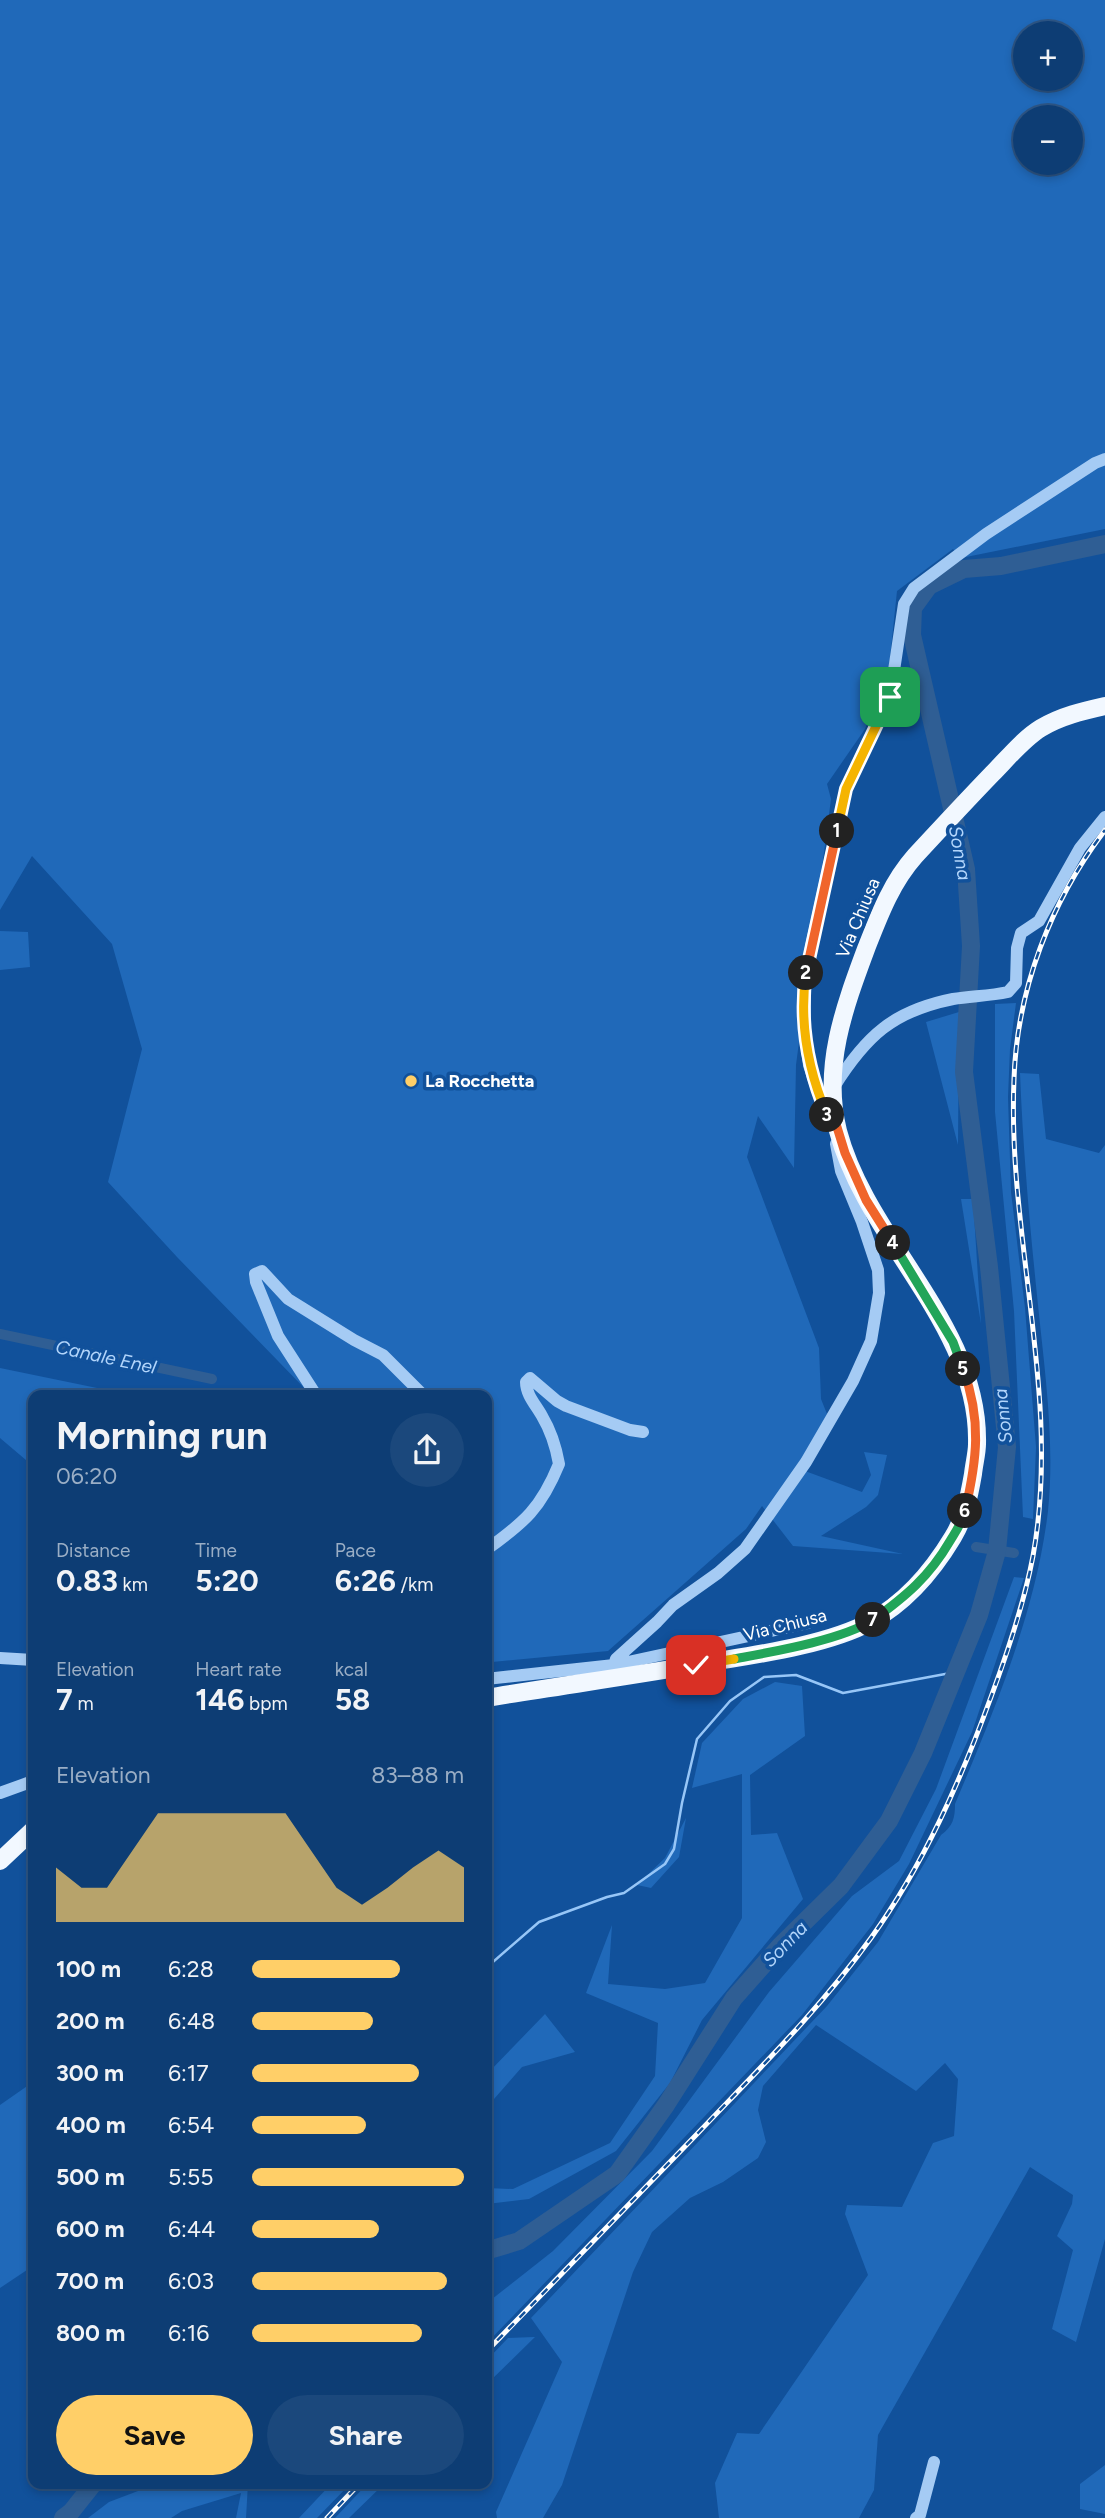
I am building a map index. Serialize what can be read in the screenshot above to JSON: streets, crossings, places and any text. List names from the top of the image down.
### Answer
{
  "streets": {
    "main road": ["Via Chiusa"]
  },
  "water": ["Sonna", "Canale Enel"],
  "places": ["La Rocchetta"],
  "page": {
    "map_buttons": ["+", "−"],
    "pins": [
      "1",
      "2",
      "3",
      "4",
      "5",
      "6",
      "7"
    ],
    "heading": ["Morning run", "06:20"],
    "stats": [
      ["Distance", "0.83 km"],
      ["Time", "5:20"],
      ["Pace", "6:26 /km"],
      ["Elevation", "7 m"],
      ["Heart rate", "146 bpm"],
      ["kcal", "58"]
    ],
    "chart": ["Elevation", "83–88 m"],
    "list": [
      {
        "name": "100 m",
        "note": "6:28"
      },
      {
        "name": "200 m",
        "note": "6:48"
      },
      {
        "name": "300 m",
        "note": "6:17"
      },
      {
        "name": "400 m",
        "note": "6:54"
      },
      {
        "name": "500 m",
        "note": "5:55"
      },
      {
        "name": "600 m",
        "note": "6:44"
      },
      {
        "name": "700 m",
        "note": "6:03"
      },
      {
        "name": "800 m",
        "note": "6:16"
      }
    ],
    "buttons": ["Save", "Share"]
  }
}
